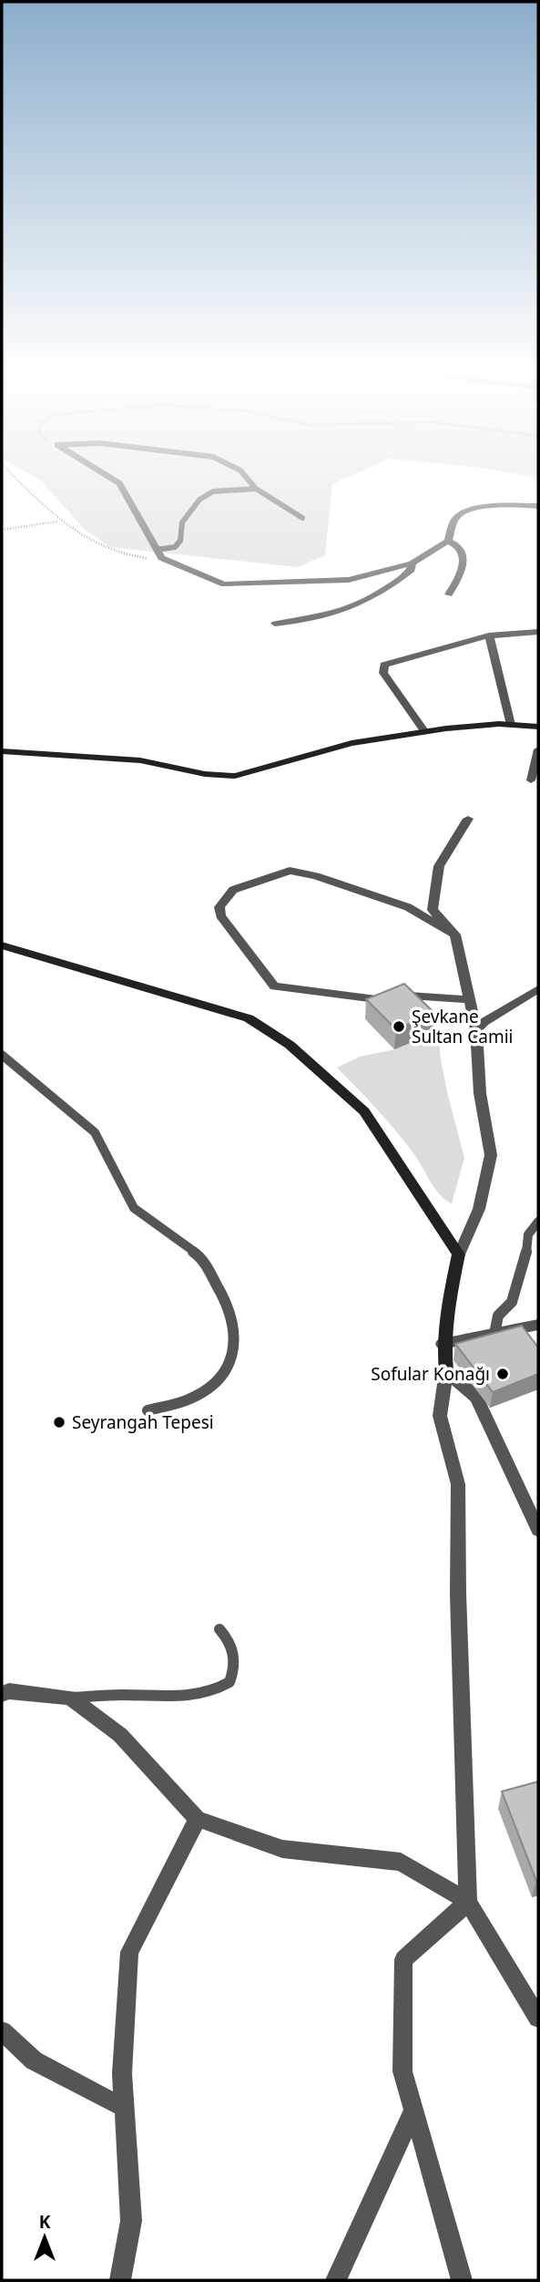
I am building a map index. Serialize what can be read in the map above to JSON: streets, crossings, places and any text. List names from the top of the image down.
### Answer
{
  "places": ["Şevkane Sultan Camii", "Sofular Konağı", "Seyrangah Tepesi"],
  "north": "top"
}
